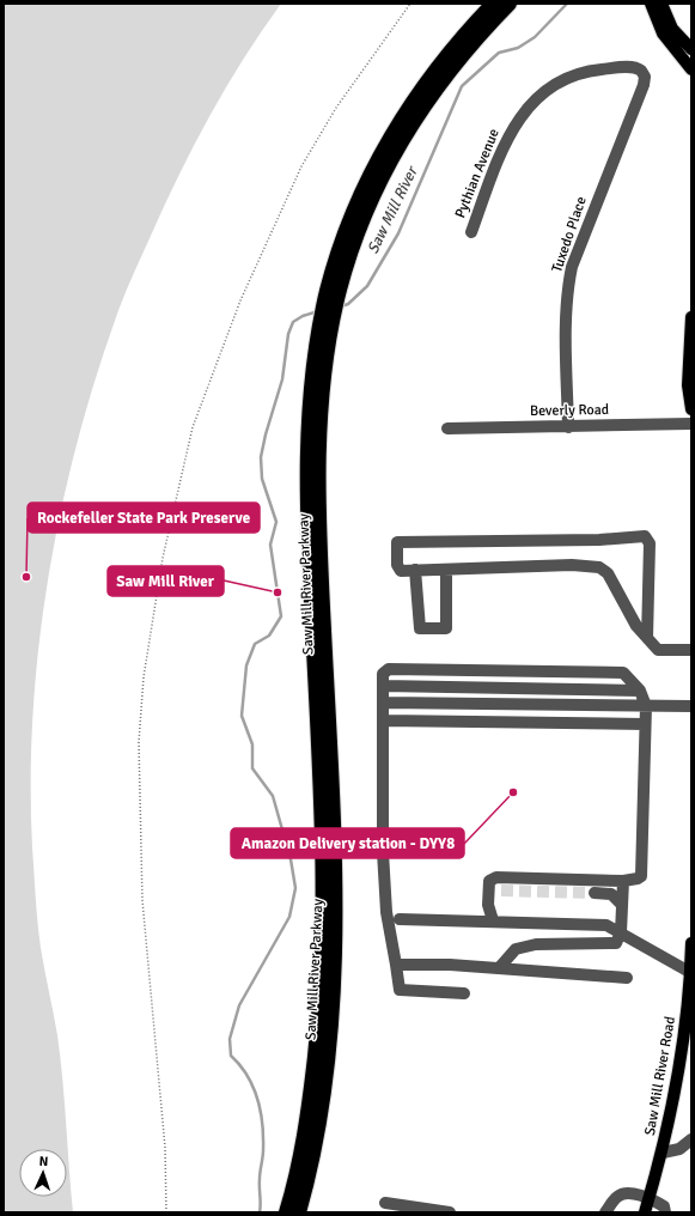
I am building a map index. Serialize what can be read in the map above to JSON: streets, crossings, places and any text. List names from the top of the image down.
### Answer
{
  "streets": {
    "highway": ["Saw Mill River Parkway"],
    "main road": ["Saw Mill River Road"],
    "street": ["Pythian Avenue", "Tuxedo Place", "Beverly Road"]
  },
  "crossings": [
    ["Pythian Avenue", "Tuxedo Place"],
    ["Tuxedo Place", "Beverly Road"]
  ],
  "water": ["Saw Mill River"],
  "places": ["Rockefeller State Park Preserve", "Saw Mill River", "Amazon Delivery station - DYY8"],
  "north": "top"
}
